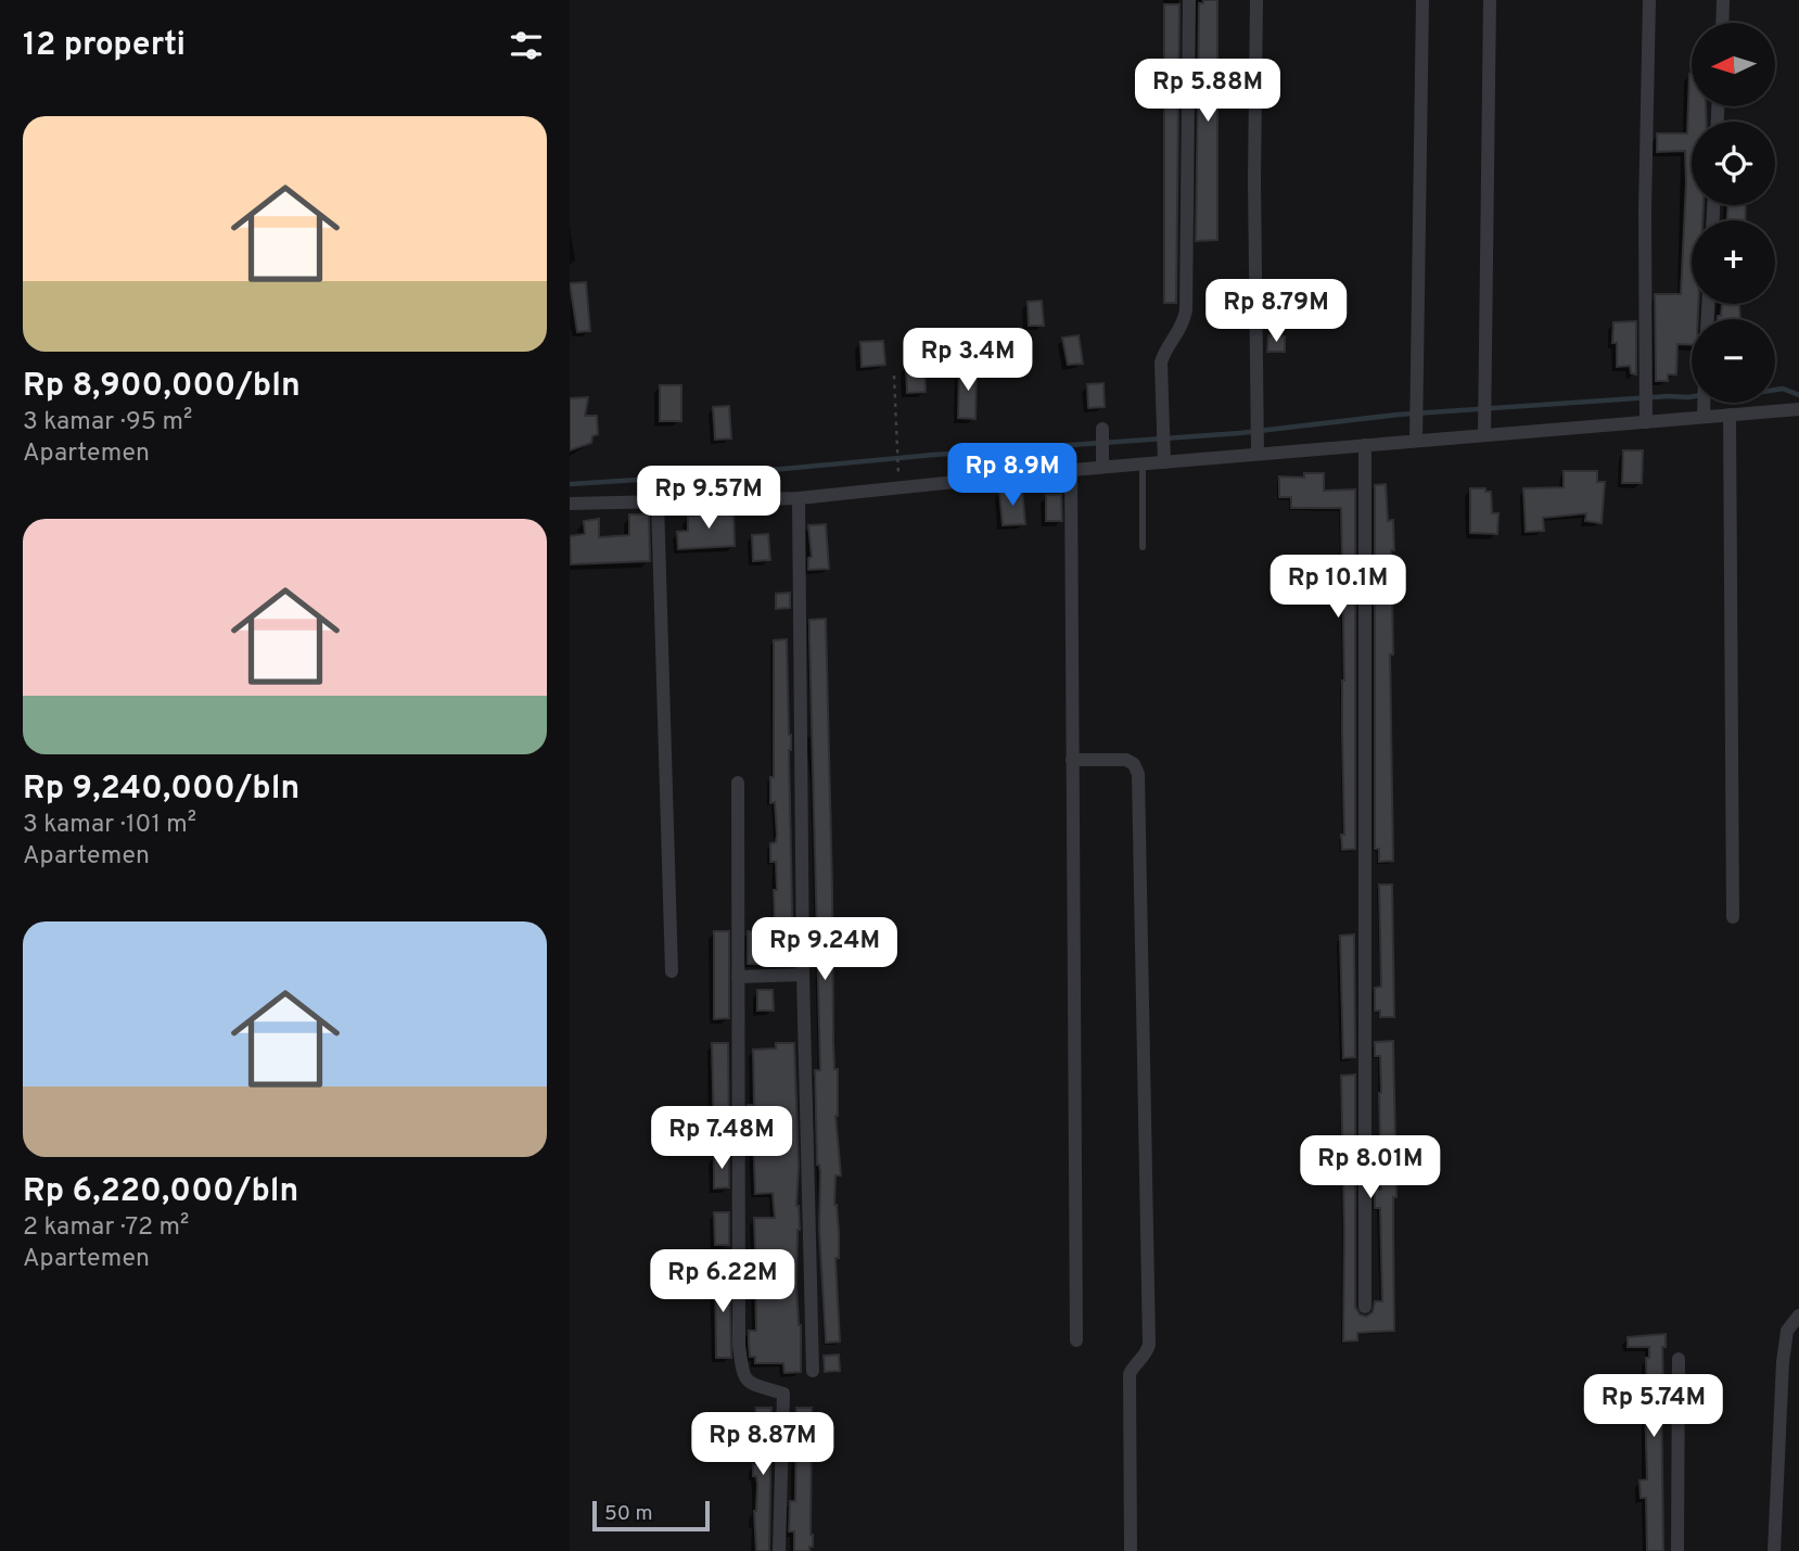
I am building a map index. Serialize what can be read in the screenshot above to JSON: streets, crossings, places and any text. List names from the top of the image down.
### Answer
{
  "scale_bar": "50 m",
  "north": "left",
  "page": {
    "heading": "12 properti",
    "map_buttons": ["+", "−"],
    "price": [
      "Rp 5.88M",
      "Rp 8.79M",
      "Rp 3.4M",
      "Rp 8.9M",
      "Rp 9.57M",
      "Rp 10.1M",
      "Rp 9.24M",
      "Rp 7.48M",
      "Rp 8.01M",
      "Rp 6.22M",
      "Rp 5.74M",
      "Rp 8.87M"
    ],
    "list": [
      {
        "name": "Rp 8,900,000/bln",
        "note": "3 kamar · 95 m² · Apartemen"
      },
      {
        "name": "Rp 9,240,000/bln",
        "note": "3 kamar · 101 m² · Apartemen"
      },
      {
        "name": "Rp 6,220,000/bln",
        "note": "2 kamar · 72 m² · Apartemen"
      }
    ],
    "scale": "50 m"
  }
}
